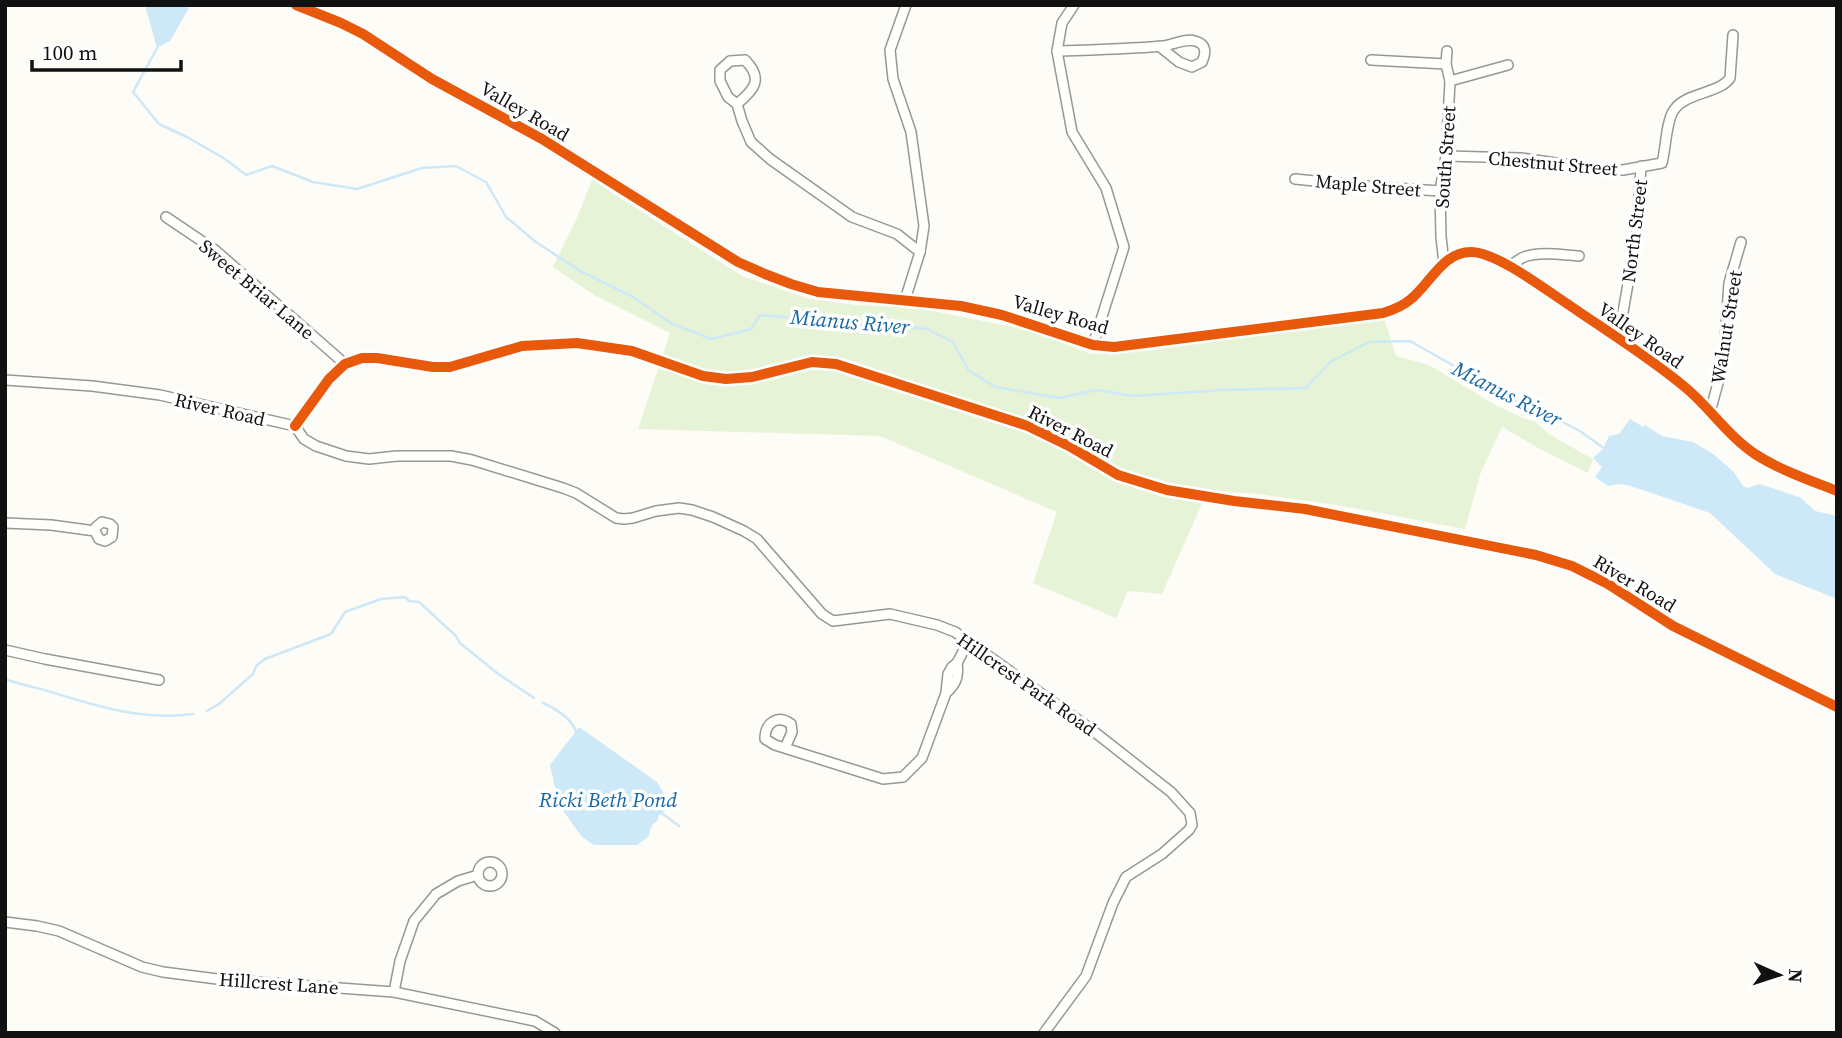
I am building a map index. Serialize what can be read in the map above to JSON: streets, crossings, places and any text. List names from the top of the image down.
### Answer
{
  "streets": {
    "street": [
      "Valley Road",
      "South Street",
      "Chestnut Street",
      "Maple Street",
      "North Street",
      "Sweet Briar Lane",
      "Walnut Street",
      "River Road",
      "Hillcrest Park Road",
      "Hillcrest Lane"
    ]
  },
  "crossings": [
    ["Valley Road", "South Street"],
    ["Valley Road", "North Street"],
    ["Valley Road", "Walnut Street"],
    ["South Street", "Chestnut Street"],
    ["South Street", "Maple Street"],
    ["Chestnut Street", "North Street"],
    ["Sweet Briar Lane", "River Road"],
    ["River Road", "Hillcrest Park Road"]
  ],
  "water": ["Mianus River", "Ricki Beth Pond"],
  "scale_bar": "100 m",
  "north": "right"
}
